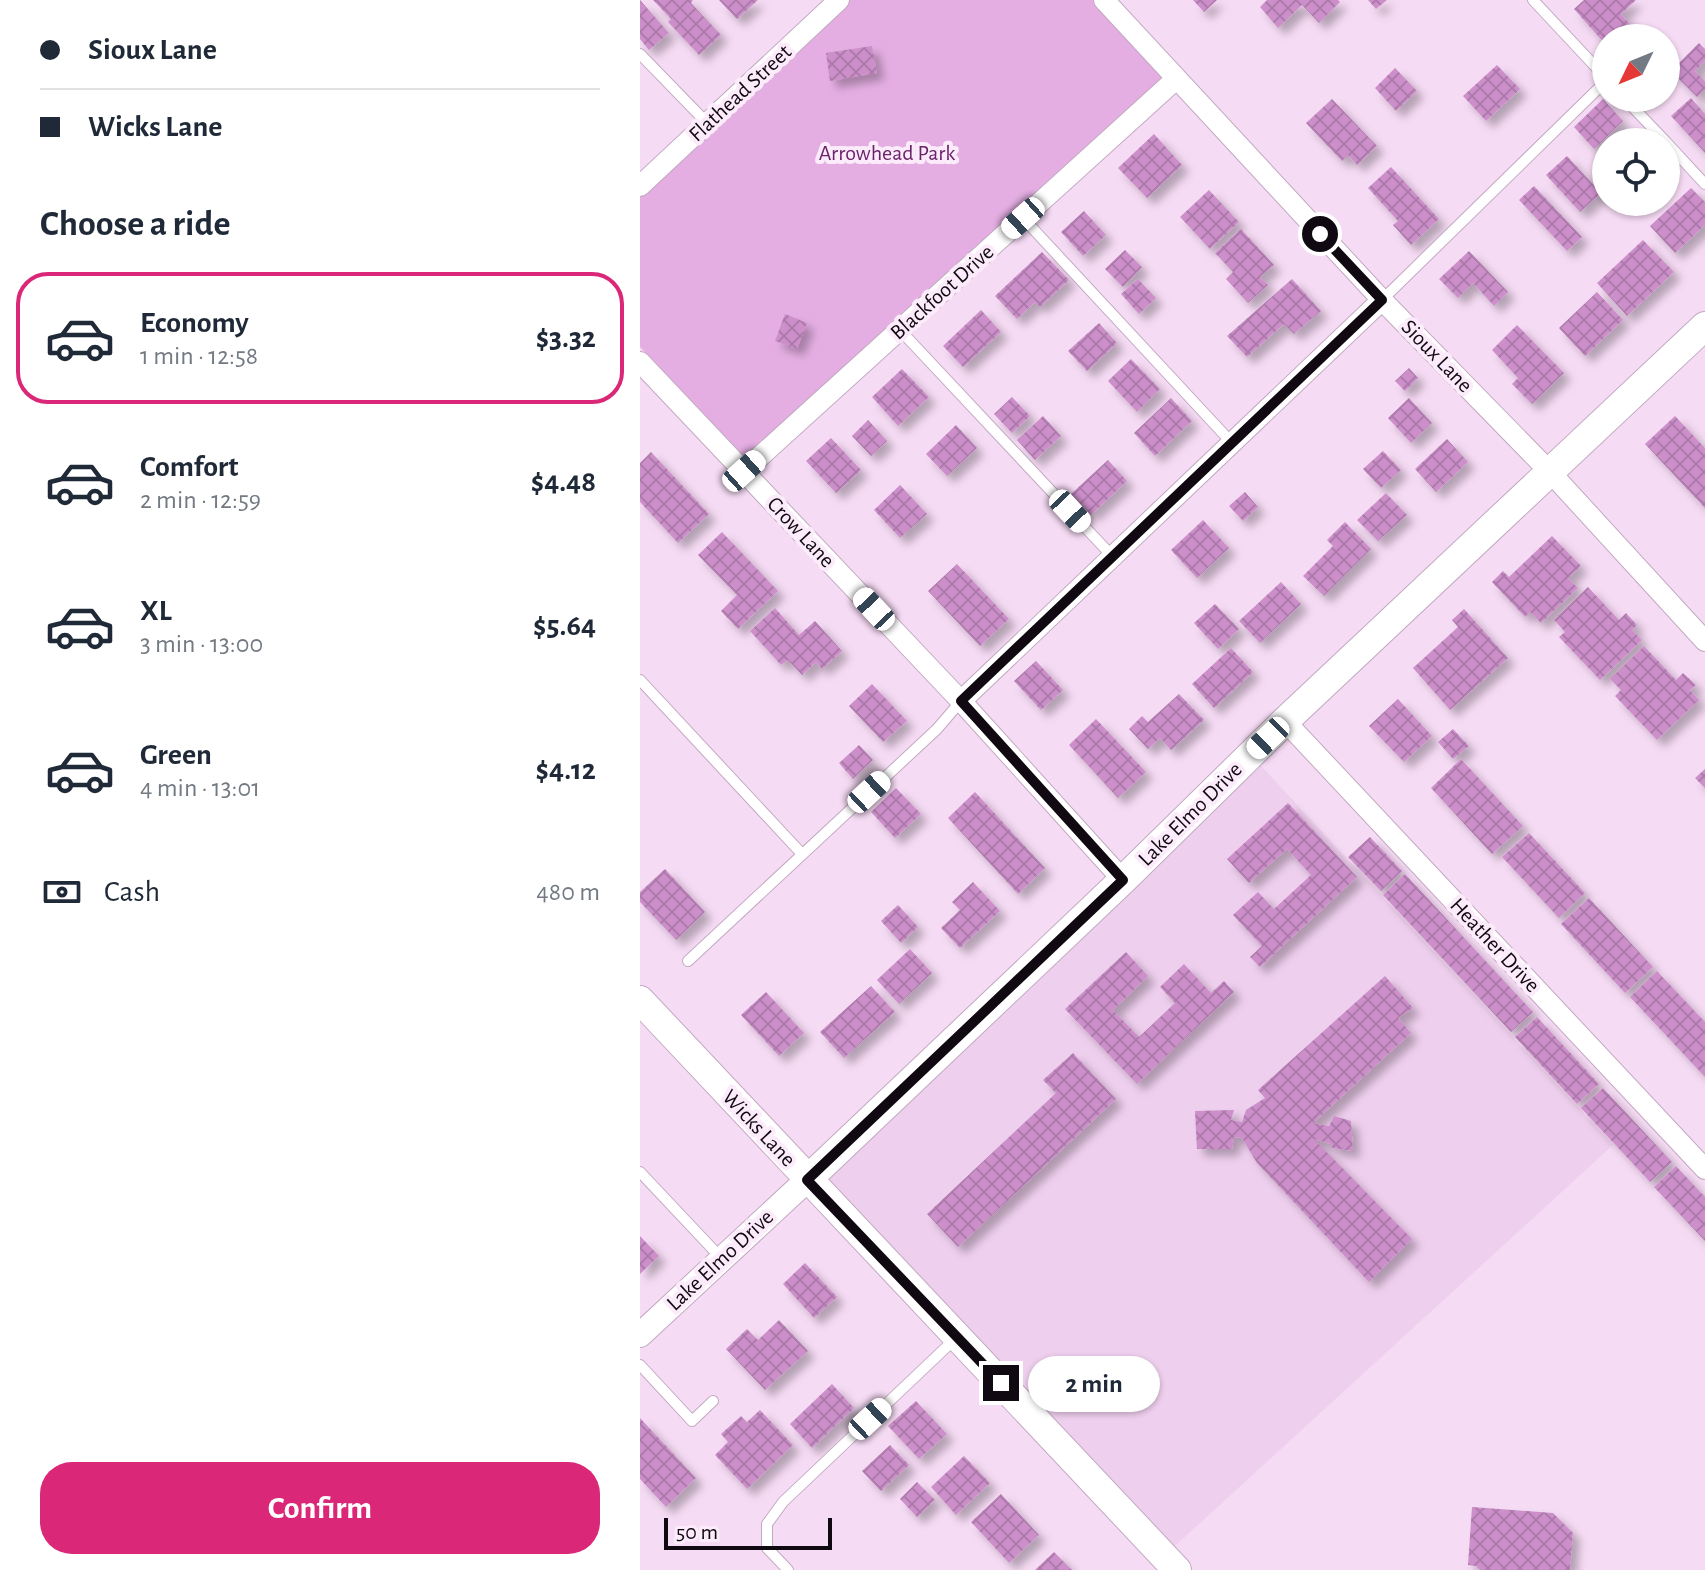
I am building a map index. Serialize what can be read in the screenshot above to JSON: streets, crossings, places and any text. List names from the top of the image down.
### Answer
{
  "streets": {
    "main road": ["Lake Elmo Drive", "Wicks Lane"],
    "street": [
      "Flathead Street",
      "Blackfoot Drive",
      "Sioux Lane",
      "Crow Lane",
      "Heather Drive"
    ]
  },
  "crossings": [
    ["Blackfoot Drive", "Sioux Lane"],
    ["Blackfoot Drive", "Crow Lane"],
    ["Sioux Lane", "Lake Elmo Drive"],
    ["Crow Lane", "Lake Elmo Drive"],
    ["Lake Elmo Drive", "Heather Drive"],
    ["Lake Elmo Drive", "Wicks Lane"]
  ],
  "parks": ["Arrowhead Park"],
  "scale_bar": "50 m",
  "north": "bottom left",
  "page": {
    "banner": ["Sioux Lane", "Wicks Lane"],
    "heading": "Choose a ride",
    "list": [
      {
        "name": "Economy",
        "note": "1 min · 12:58",
        "value": "$3.32"
      },
      {
        "name": "Comfort",
        "note": "2 min · 12:59",
        "value": "$4.48"
      },
      {
        "name": "XL",
        "note": "3 min · 13:00",
        "value": "$5.64"
      },
      {
        "name": "Green",
        "note": "4 min · 13:01",
        "value": "$4.12"
      }
    ],
    "pay": ["Cash", "480 m"],
    "bubble": "2 min",
    "buttons": "Confirm",
    "scale": "50 m"
  }
}
